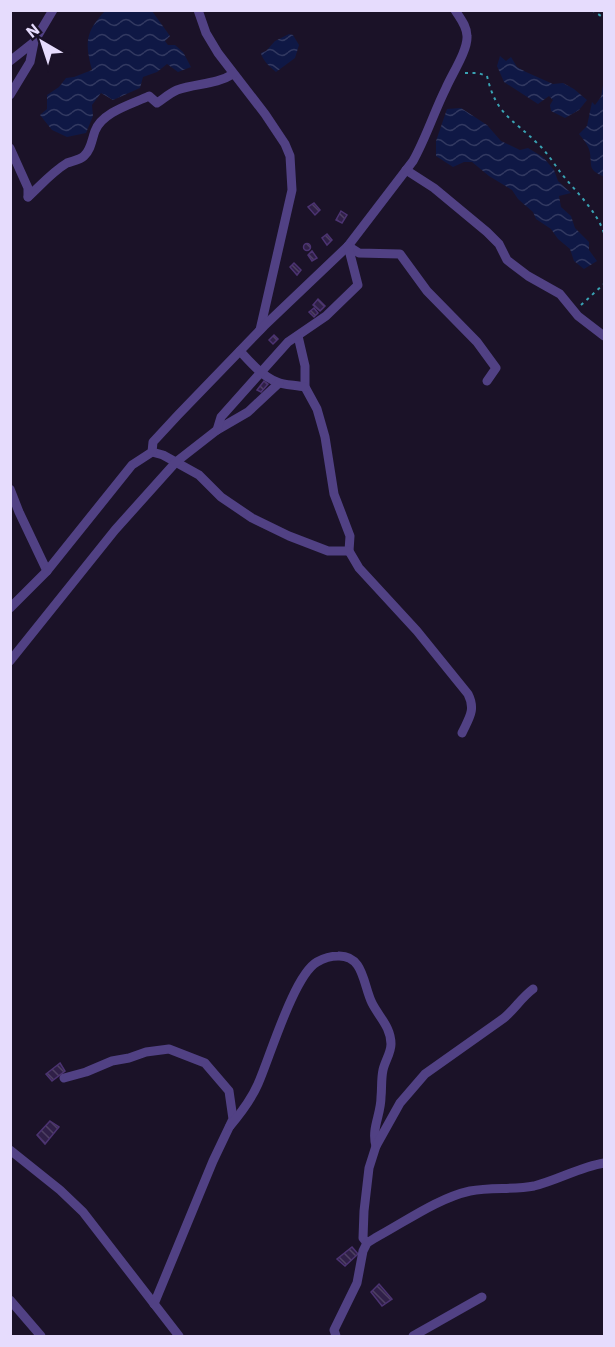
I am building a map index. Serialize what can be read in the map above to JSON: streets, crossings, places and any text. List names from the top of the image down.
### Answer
{
  "north": "top left"
}
